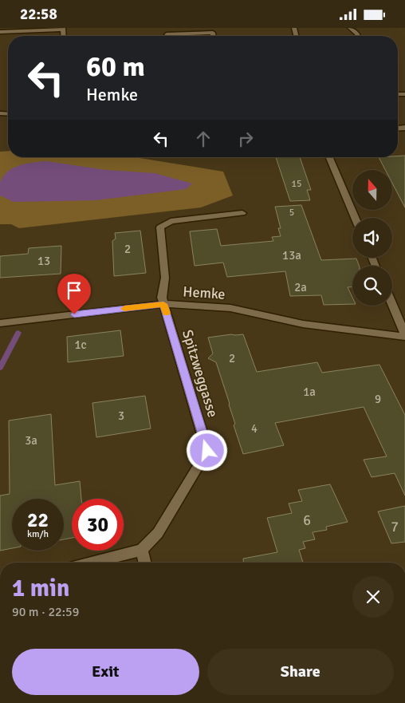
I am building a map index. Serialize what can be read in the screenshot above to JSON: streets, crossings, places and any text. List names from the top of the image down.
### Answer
{
  "streets": {
    "street": ["Hemke", "Spitzweggasse"]
  },
  "crossings": [
    ["Hemke", "Spitzweggasse"]
  ],
  "house_numbers": [
    "15",
    "5",
    "2",
    "13a",
    "13",
    "2a",
    "1c",
    "2",
    "1a",
    "9",
    "3",
    "4",
    "3a",
    "6",
    "7"
  ],
  "north": "top",
  "page": {
    "status": "22:58",
    "turn": ["60 m", "Hemke"],
    "speed": "22 km/h",
    "limit": "30",
    "heading": ["1 min", "90 m · 22:59"],
    "buttons": ["Exit", "Share"]
  }
}
